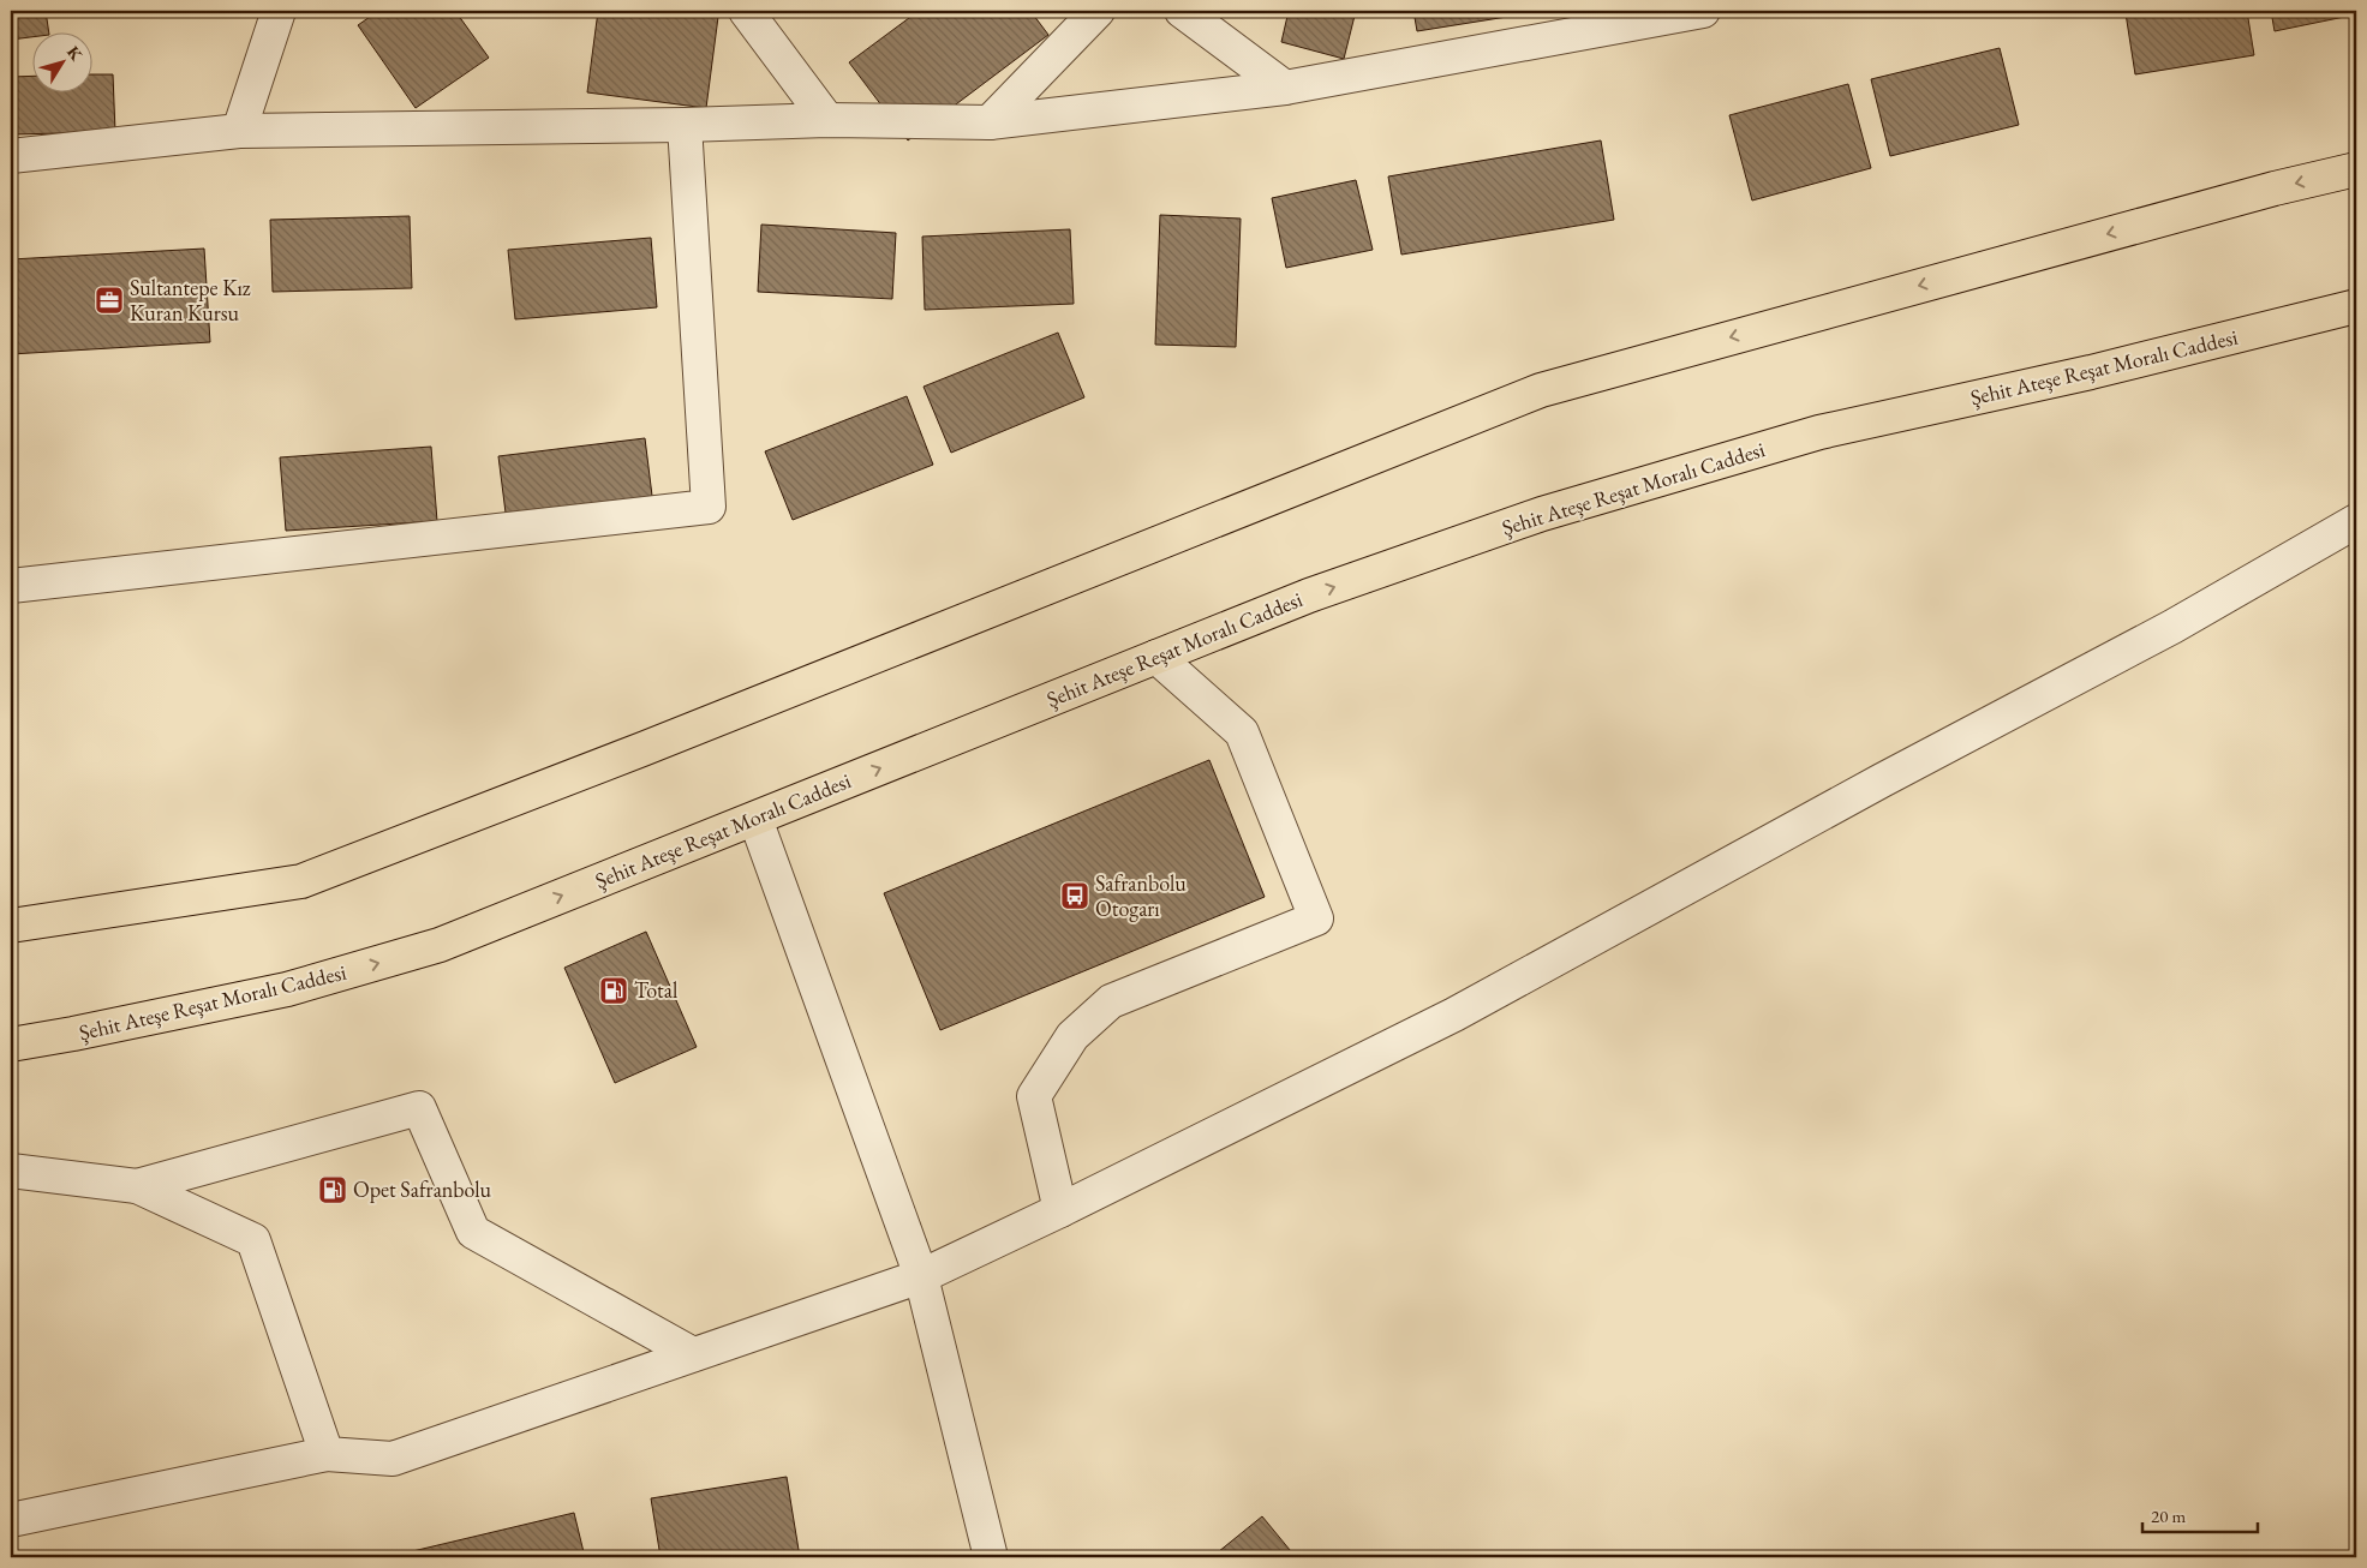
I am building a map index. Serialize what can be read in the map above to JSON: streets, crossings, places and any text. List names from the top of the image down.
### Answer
{
  "streets": {
    "main road": ["Şehit Ateşe Reşat Moralı Caddesi"]
  },
  "places": {
    "office": ["Sultantepe Kız Kuran Kursu"],
    "bus stop": ["Safranbolu Otogarı"],
    "fuel station": ["Total", "Opet Safranbolu"]
  },
  "scale_bar": "20 m",
  "north": "top right"
}
